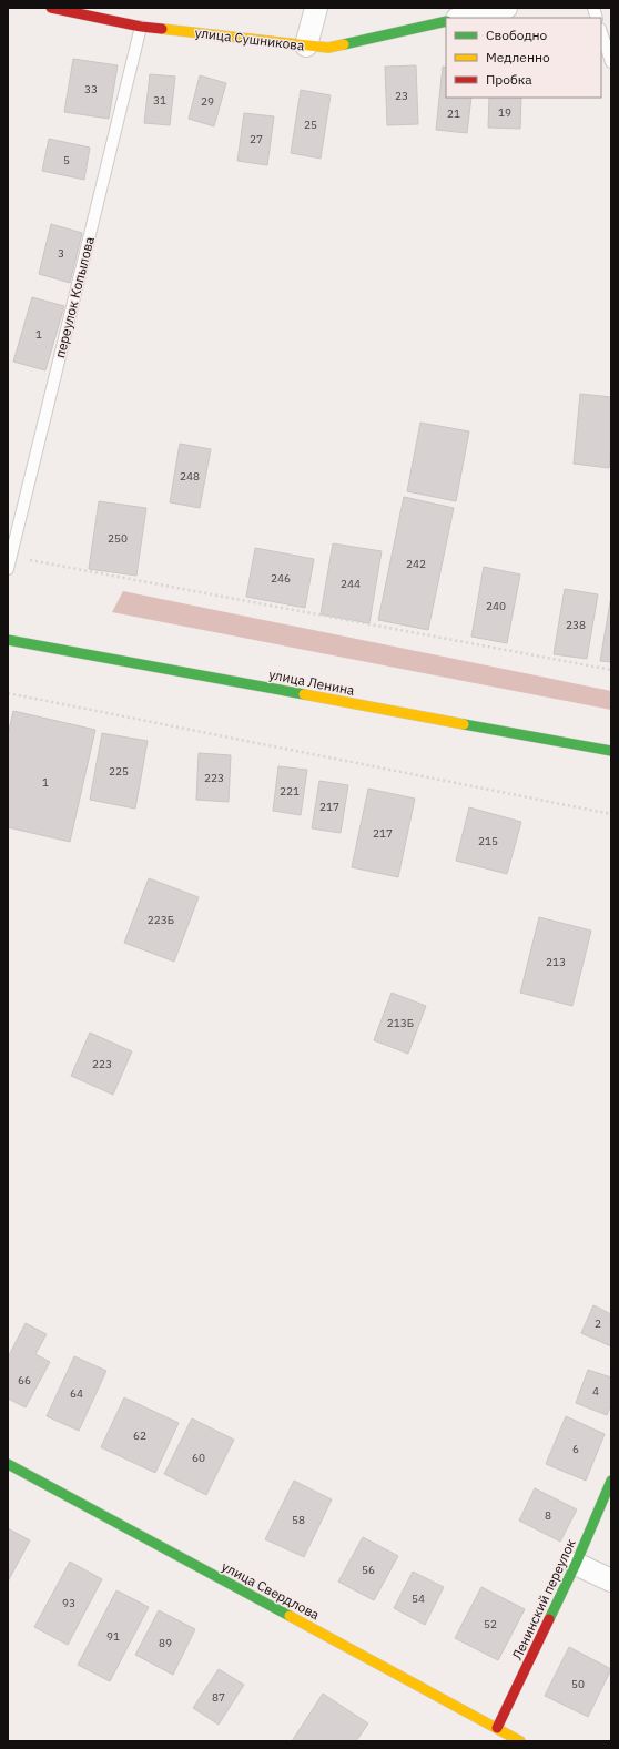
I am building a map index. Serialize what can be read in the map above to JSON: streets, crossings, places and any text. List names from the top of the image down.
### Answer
{
  "streets": {
    "street": [
      "улица Сушникова",
      "улица Ленина",
      "улица Свердлова",
      "Ленинский переулок"
    ],
    "lane": ["переулок Копылова"]
  },
  "crossings": [
    ["улица Сушникова", "переулок Копылова"],
    ["улица Свердлова", "Ленинский переулок"]
  ],
  "house_numbers": [
    "33",
    "23",
    "31",
    "29",
    "19",
    "21",
    "25",
    "27",
    "5",
    "3",
    "1",
    "248",
    "250",
    "242",
    "246",
    "244",
    "240",
    "238",
    "225",
    "223",
    "1",
    "221",
    "217",
    "217",
    "215",
    "223Б",
    "213",
    "213Б",
    "223",
    "2",
    "66",
    "4",
    "64",
    "62",
    "6",
    "60",
    "8",
    "58",
    "56",
    "54",
    "93",
    "52",
    "91",
    "89",
    "50",
    "87"
  ],
  "legend": ["Свободно", "Медленно", "Пробка"]
}
